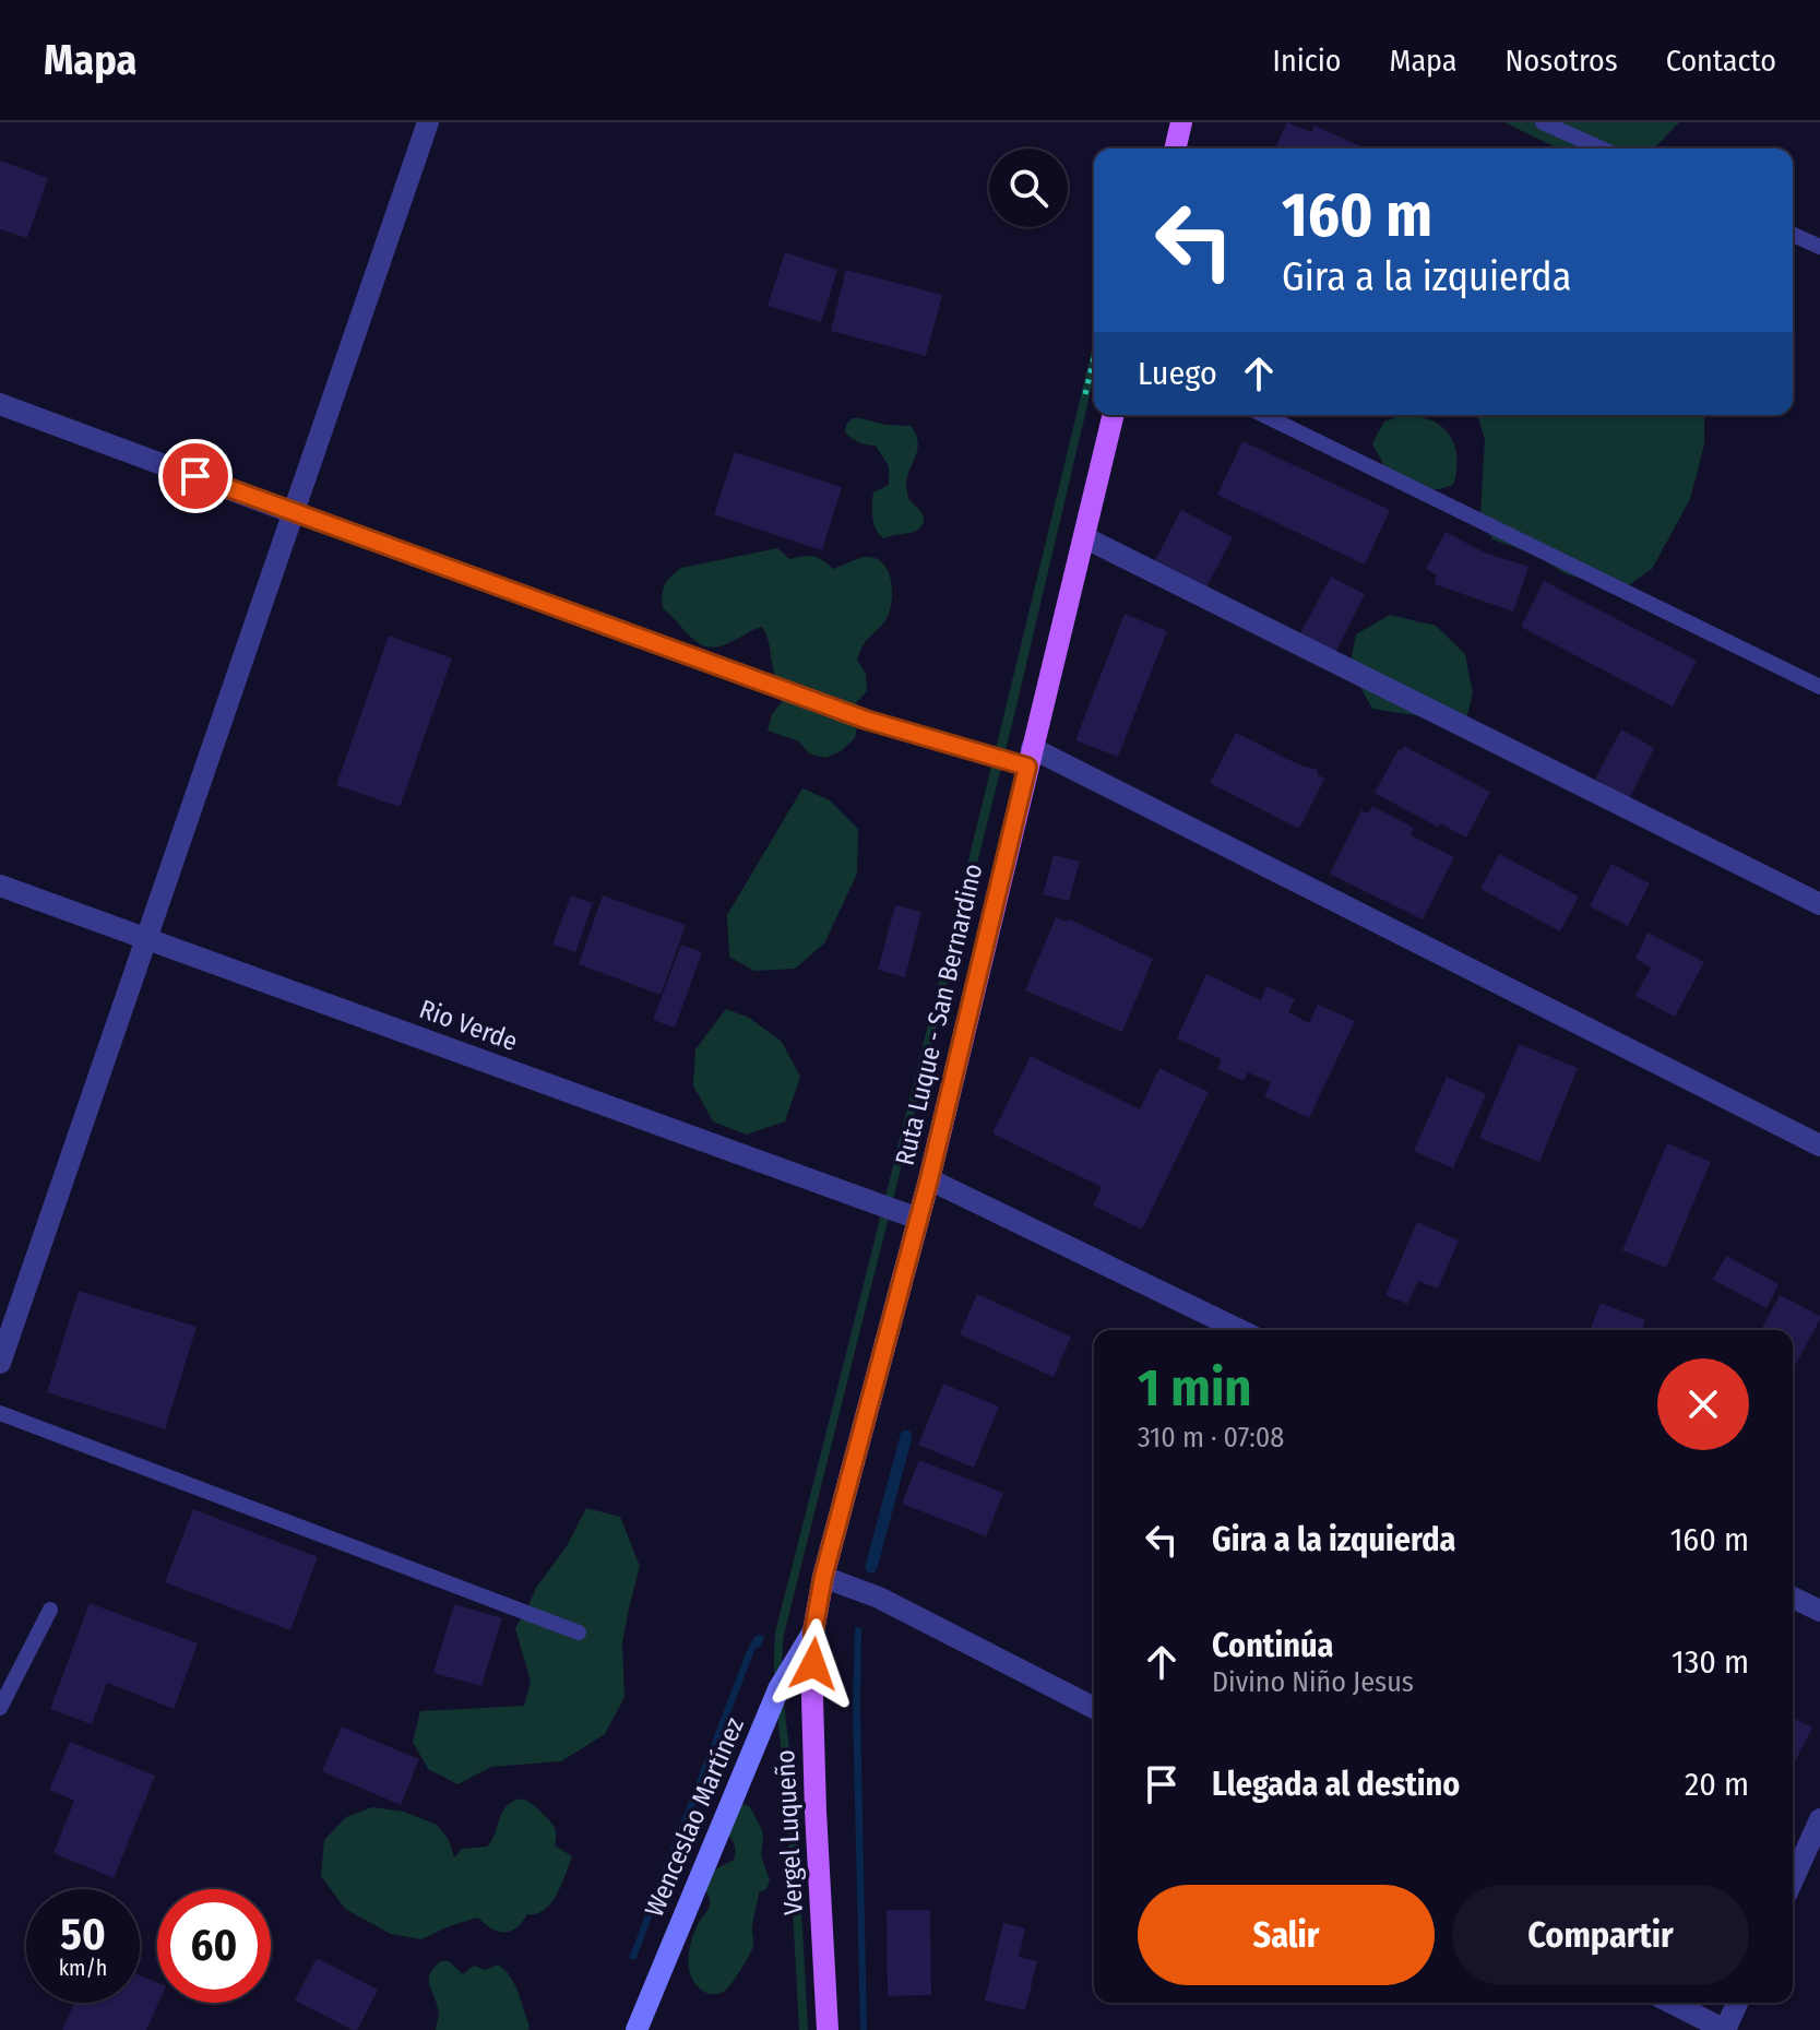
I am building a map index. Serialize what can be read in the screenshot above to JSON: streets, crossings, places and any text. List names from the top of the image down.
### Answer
{
  "streets": {
    "main road": ["Ruta Luque - San Bernardino", "Wenceslao Martínez", "Vergel Luqueño"],
    "street": ["Rio Verde"]
  },
  "crossings": [
    ["Ruta Luque - San Bernardino", "Rio Verde"],
    ["Ruta Luque - San Bernardino", "Wenceslao Martínez"],
    ["Ruta Luque - San Bernardino", "Vergel Luqueño"],
    ["Wenceslao Martínez", "Vergel Luqueño"]
  ],
  "page": {
    "header": "Mapa",
    "nav": [
      "Inicio",
      "Mapa",
      "Nosotros",
      "Contacto"
    ],
    "turn": ["160 m", "Gira a la izquierda"],
    "then": "Luego",
    "heading": ["1 min", "310 m · 07:08"],
    "list": [
      {
        "name": "Gira a la izquierda",
        "value": "160 m"
      },
      {
        "name": "Continúa",
        "note": "Divino Niño Jesus",
        "value": "130 m"
      },
      {
        "name": "Llegada al destino",
        "value": "20 m"
      }
    ],
    "buttons": ["Salir", "Compartir"],
    "speed": "50 km/h",
    "limit": "60"
  }
}
